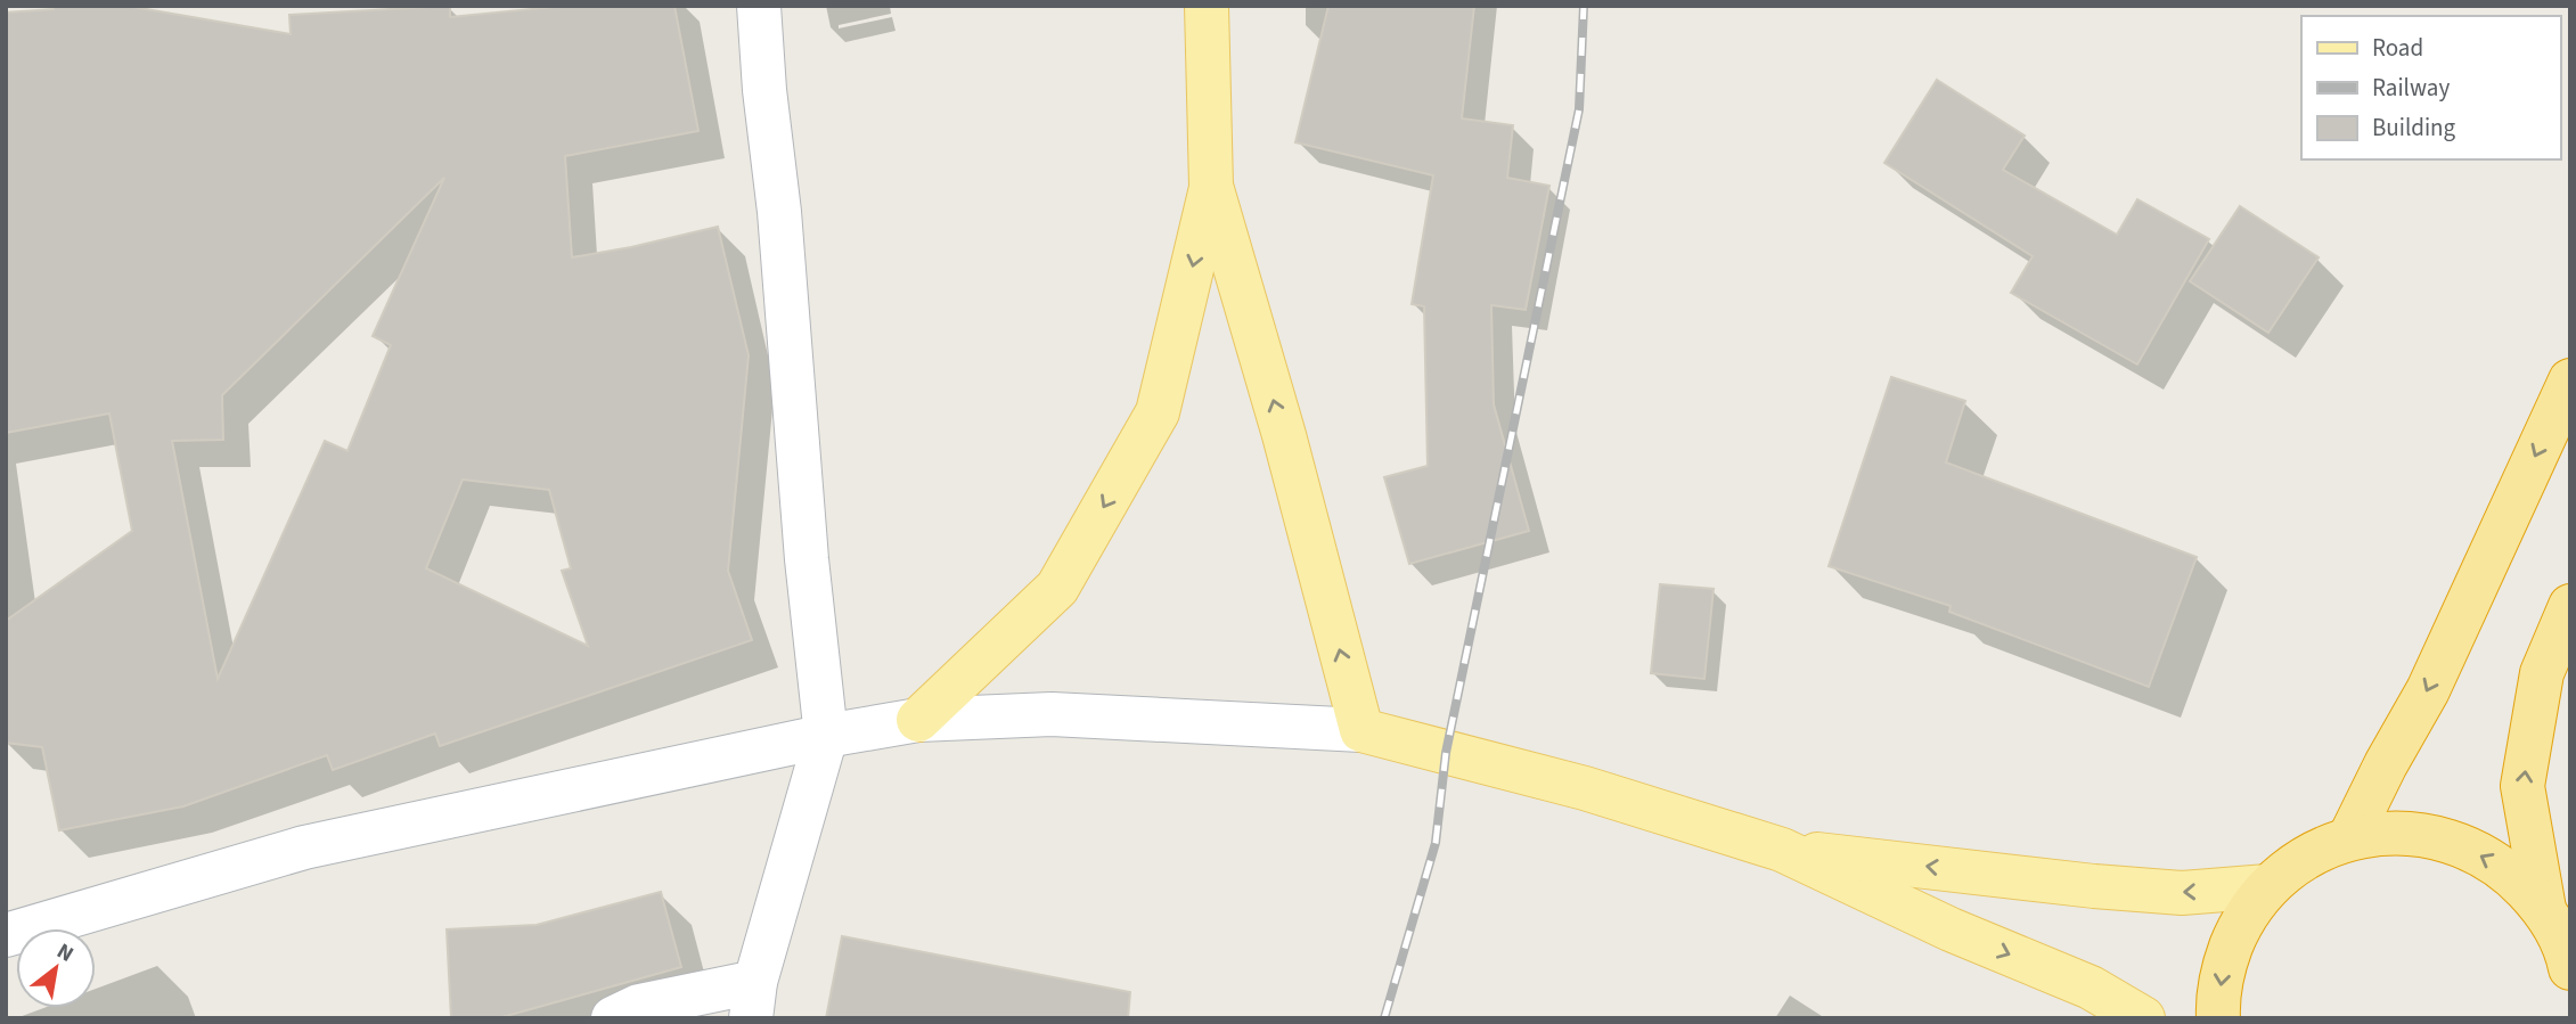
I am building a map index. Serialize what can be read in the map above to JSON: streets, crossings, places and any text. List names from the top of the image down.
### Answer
{
  "legend": ["Road", "Railway", "Building"],
  "north": "top right"
}
